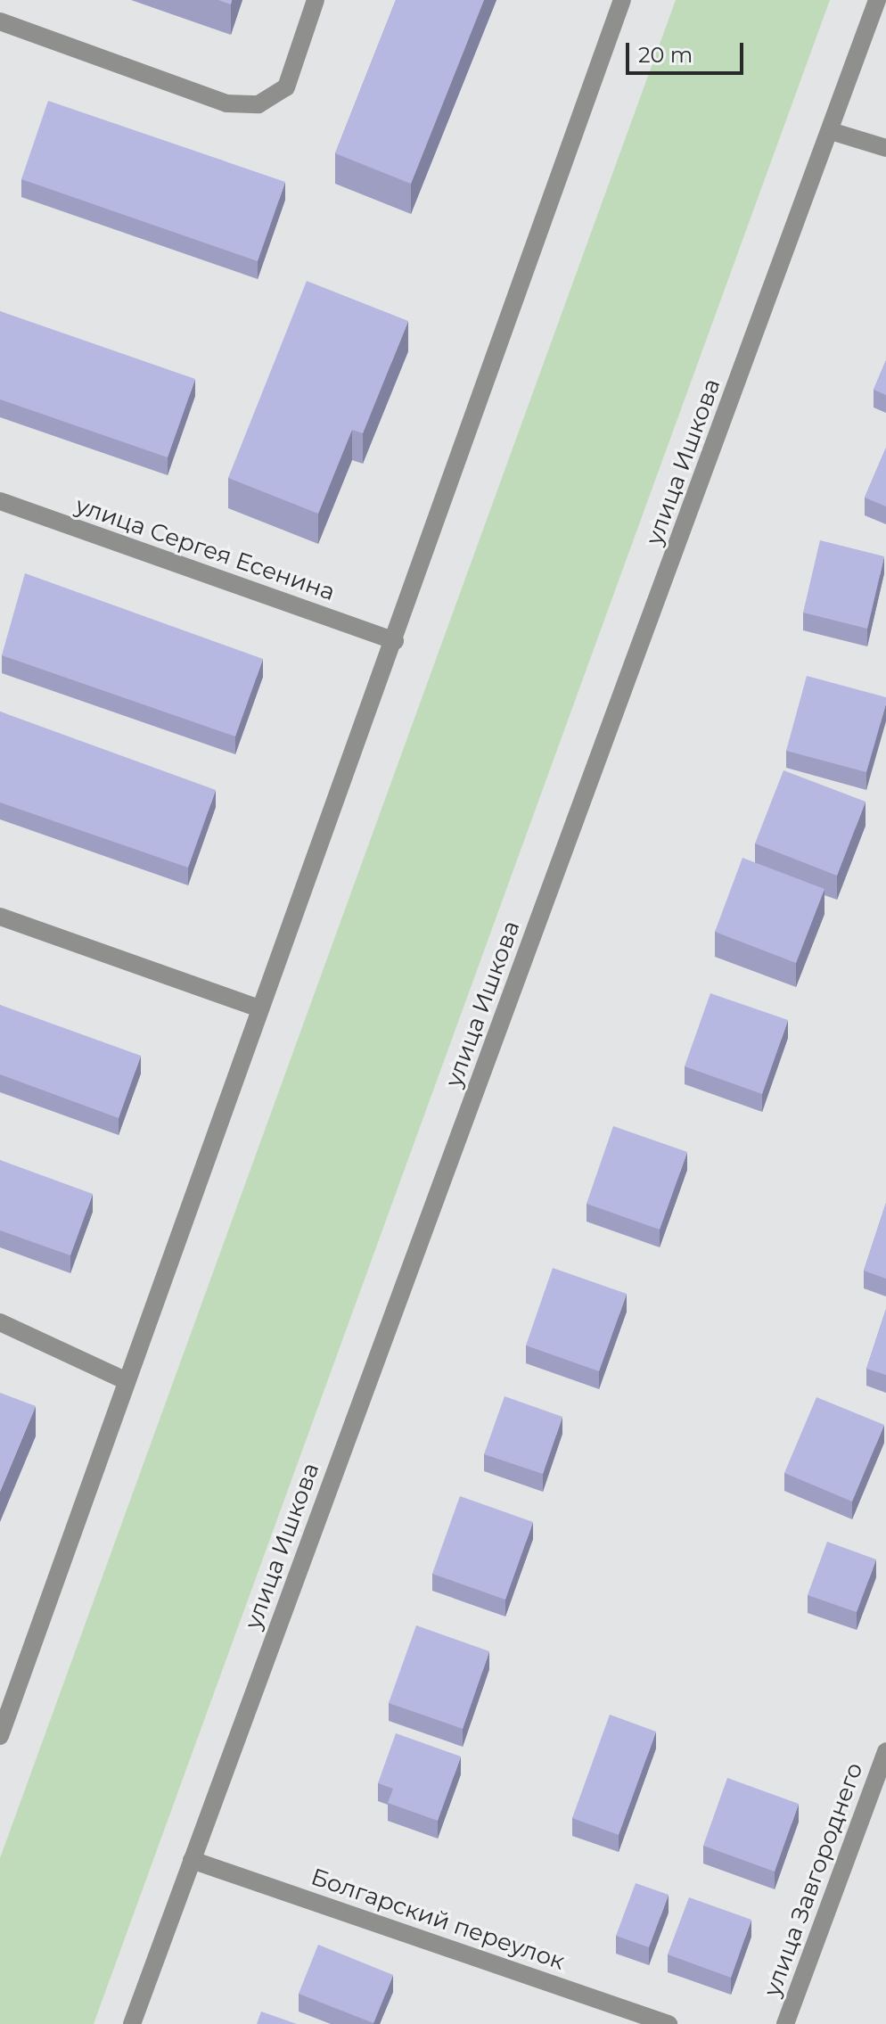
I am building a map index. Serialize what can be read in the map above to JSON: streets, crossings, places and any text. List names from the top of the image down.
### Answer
{
  "streets": {
    "street": [
      "улица Ишкова",
      "улица Сергея Есенина",
      "улица Завгороднего",
      "Болгарский переулок"
    ]
  },
  "crossings": [
    ["улица Ишкова", "Болгарский переулок"]
  ],
  "scale_bar": "20 m"
}
